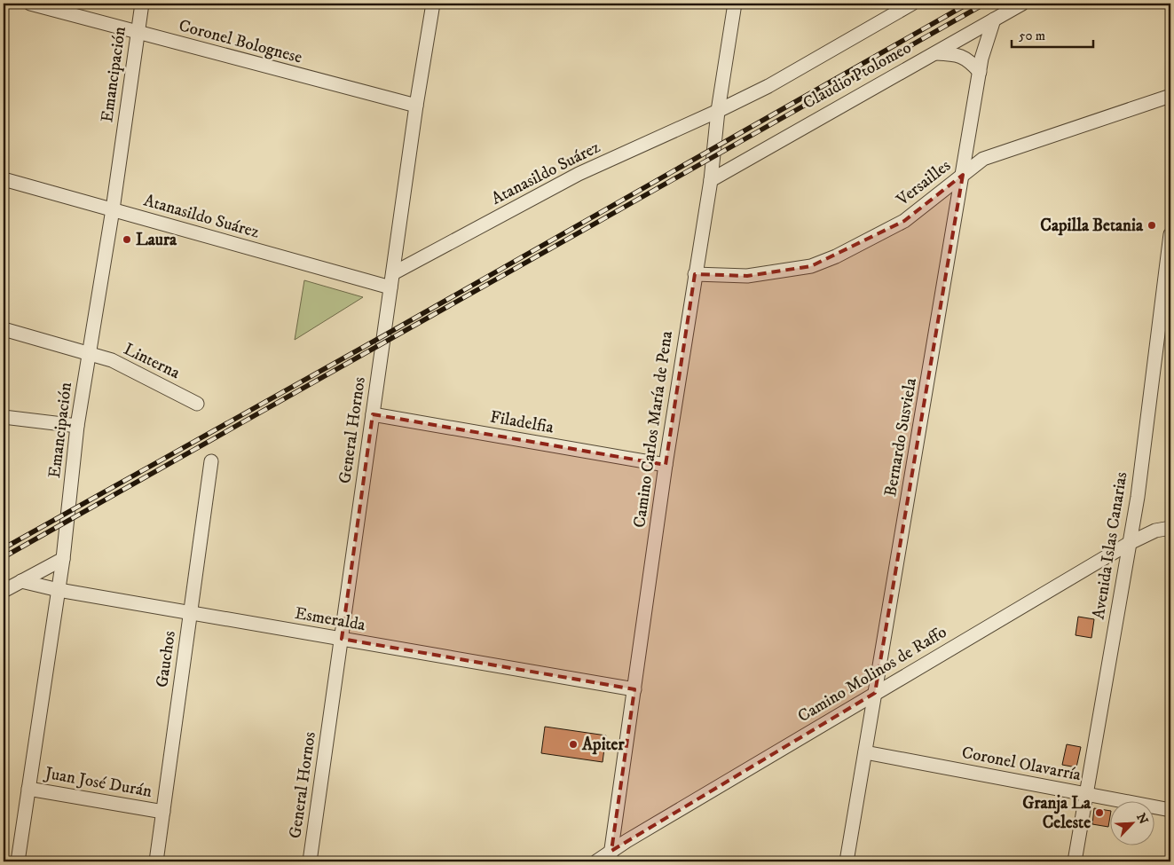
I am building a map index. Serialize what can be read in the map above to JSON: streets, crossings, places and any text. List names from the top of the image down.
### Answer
{
  "streets": {
    "street": [
      "Coronel Bolognese",
      "Emancipación",
      "Claudio Ptolomeo",
      "Atanasildo Suárez",
      "Versailles",
      "Linterna",
      "Filadelfia",
      "Camino Carlos María de Pena",
      "General Hornos",
      "Bernardo Susviela",
      "Avenida Islas Canarias",
      "Esmeralda",
      "Gauchos",
      "Camino Molinos de Raffo",
      "Coronel Olavarría",
      "Juan José Durán"
    ]
  },
  "crossings": [
    ["Coronel Bolognese", "Emancipación"],
    ["Coronel Bolognese", "General Hornos"],
    ["Emancipación", "Atanasildo Suárez"],
    ["Emancipación", "Linterna"],
    ["Emancipación", "Esmeralda"],
    ["Emancipación", "Juan José Durán"],
    ["Claudio Ptolomeo", "Camino Carlos María de Pena"],
    ["Claudio Ptolomeo", "Bernardo Susviela"],
    ["Atanasildo Suárez", "Camino Carlos María de Pena"],
    ["Atanasildo Suárez", "General Hornos"],
    ["Versailles", "Camino Carlos María de Pena"],
    ["Versailles", "Bernardo Susviela"],
    ["Filadelfia", "Camino Carlos María de Pena"],
    ["Filadelfia", "General Hornos"],
    ["Camino Carlos María de Pena", "Esmeralda"],
    ["Camino Carlos María de Pena", "Camino Molinos de Raffo"],
    ["General Hornos", "Esmeralda"],
    ["Bernardo Susviela", "Camino Molinos de Raffo"],
    ["Bernardo Susviela", "Coronel Olavarría"],
    ["Avenida Islas Canarias", "Camino Molinos de Raffo"],
    ["Avenida Islas Canarias", "Coronel Olavarría"],
    ["Esmeralda", "Gauchos"],
    ["Gauchos", "Juan José Durán"]
  ],
  "places": [
    "Capilla Betania",
    "Laura",
    "Apiter",
    "Granja La Celeste"
  ],
  "scale_bar": "50 m",
  "north": "top right"
}
